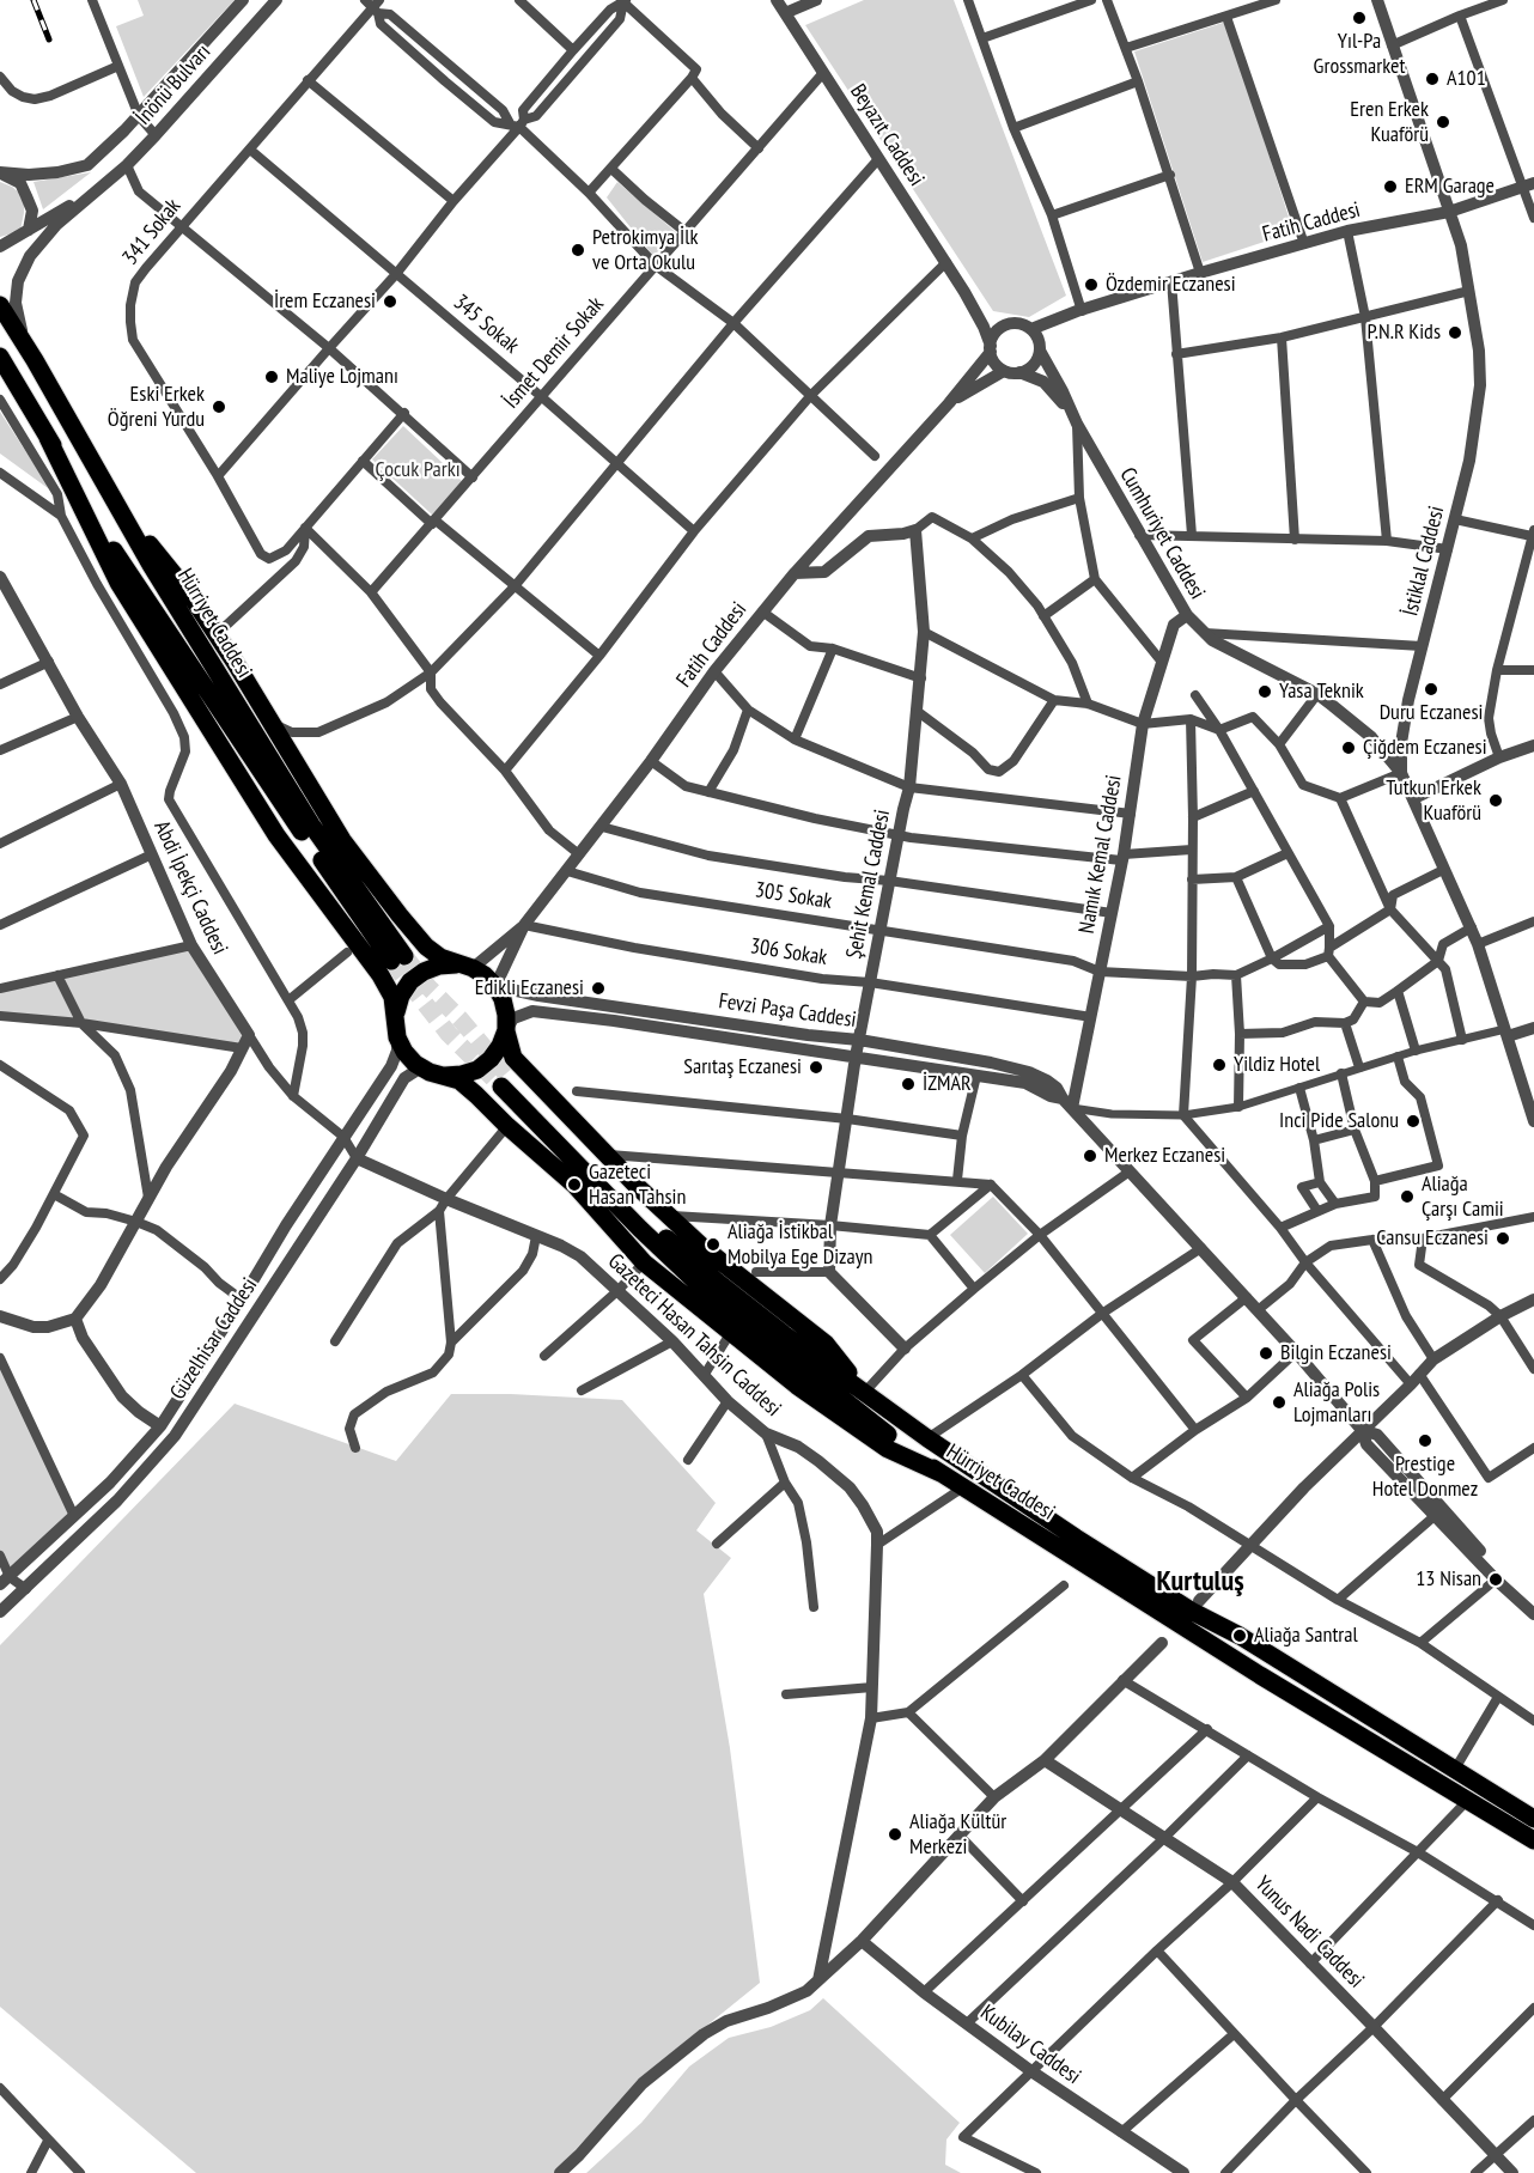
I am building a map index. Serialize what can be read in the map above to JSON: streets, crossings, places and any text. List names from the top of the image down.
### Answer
{
  "streets": {
    "highway": ["Hürriyet Caddesi"],
    "street": [
      "İnönü Bulvarı",
      "Beyazıt Caddesi",
      "Fatih Caddesi",
      "341 Sokak",
      "345 Sokak",
      "İsmet Demir Sokak",
      "Cumhuriyet Caddesi",
      "İstiklal Caddesi",
      "Namık Kemal Caddesi",
      "Şehit Kemal Caddesi",
      "Abdi İpekçi Caddesi",
      "305 Sokak",
      "306 Sokak",
      "Fevzi Paşa Caddesi",
      "Gazeteci Hasan Tahsin Caddesi",
      "Güzelhisar Caddesi",
      "Yunus Nadi Caddesi",
      "Kubilay Caddesi"
    ]
  },
  "crossings": [
    ["Beyazıt Caddesi", "İsmet Demir Sokak"],
    ["Fatih Caddesi", "Cumhuriyet Caddesi"],
    ["Fatih Caddesi", "İstiklal Caddesi"],
    ["Fatih Caddesi", "305 Sokak"],
    ["Fatih Caddesi", "306 Sokak"],
    ["Fatih Caddesi", "Fevzi Paşa Caddesi"],
    ["Fatih Caddesi", "Güzelhisar Caddesi"],
    ["341 Sokak", "345 Sokak"],
    ["345 Sokak", "İsmet Demir Sokak"],
    ["Cumhuriyet Caddesi", "İstiklal Caddesi"],
    ["Cumhuriyet Caddesi", "Namık Kemal Caddesi"],
    ["Namık Kemal Caddesi", "305 Sokak"],
    ["Namık Kemal Caddesi", "306 Sokak"],
    ["Namık Kemal Caddesi", "Fevzi Paşa Caddesi"],
    ["Şehit Kemal Caddesi", "305 Sokak"],
    ["Şehit Kemal Caddesi", "306 Sokak"],
    ["Şehit Kemal Caddesi", "Fevzi Paşa Caddesi"],
    ["Fevzi Paşa Caddesi", "Güzelhisar Caddesi"],
    ["Gazeteci Hasan Tahsin Caddesi", "Güzelhisar Caddesi"]
  ],
  "districts": ["Kurtuluş"],
  "parks": ["Çocuk Parkı"],
  "places": [
    "Yıl-Pa Grossmarket",
    "A101",
    "Eren Erkek Kuaförü",
    "ERM Garage",
    "Petrokimya İlk ve Orta Okulu",
    "Özdemir Eczanesi",
    "İrem Eczanesi",
    "P.N.R Kids",
    "Maliye Lojmanı",
    "Eski Erkek Öğreni Yurdu",
    "Duru Eczanesi",
    "Yasa Teknik",
    "Çiğdem Eczanesi",
    "Tutkun Erkek Kuaförü",
    "Edikli Eczanesi",
    "Yildiz Hotel",
    "Sarıtaş Eczanesi",
    "İZMAR",
    "Inci Pide Salonu",
    "Merkez Eczanesi",
    "Gazeteci Hasan Tahsin",
    "Aliağa Çarşı Camii",
    "Cansu Eczanesi",
    "Aliağa İstikbal Mobilya Ege Dizayn",
    "Bilgin Eczanesi",
    "Aliağa Polis Lojmanları",
    "Prestige Hotel Donmez",
    "13 Nisan",
    "Aliağa Santral",
    "Aliağa Kültür Merkezi"
  ]
}
